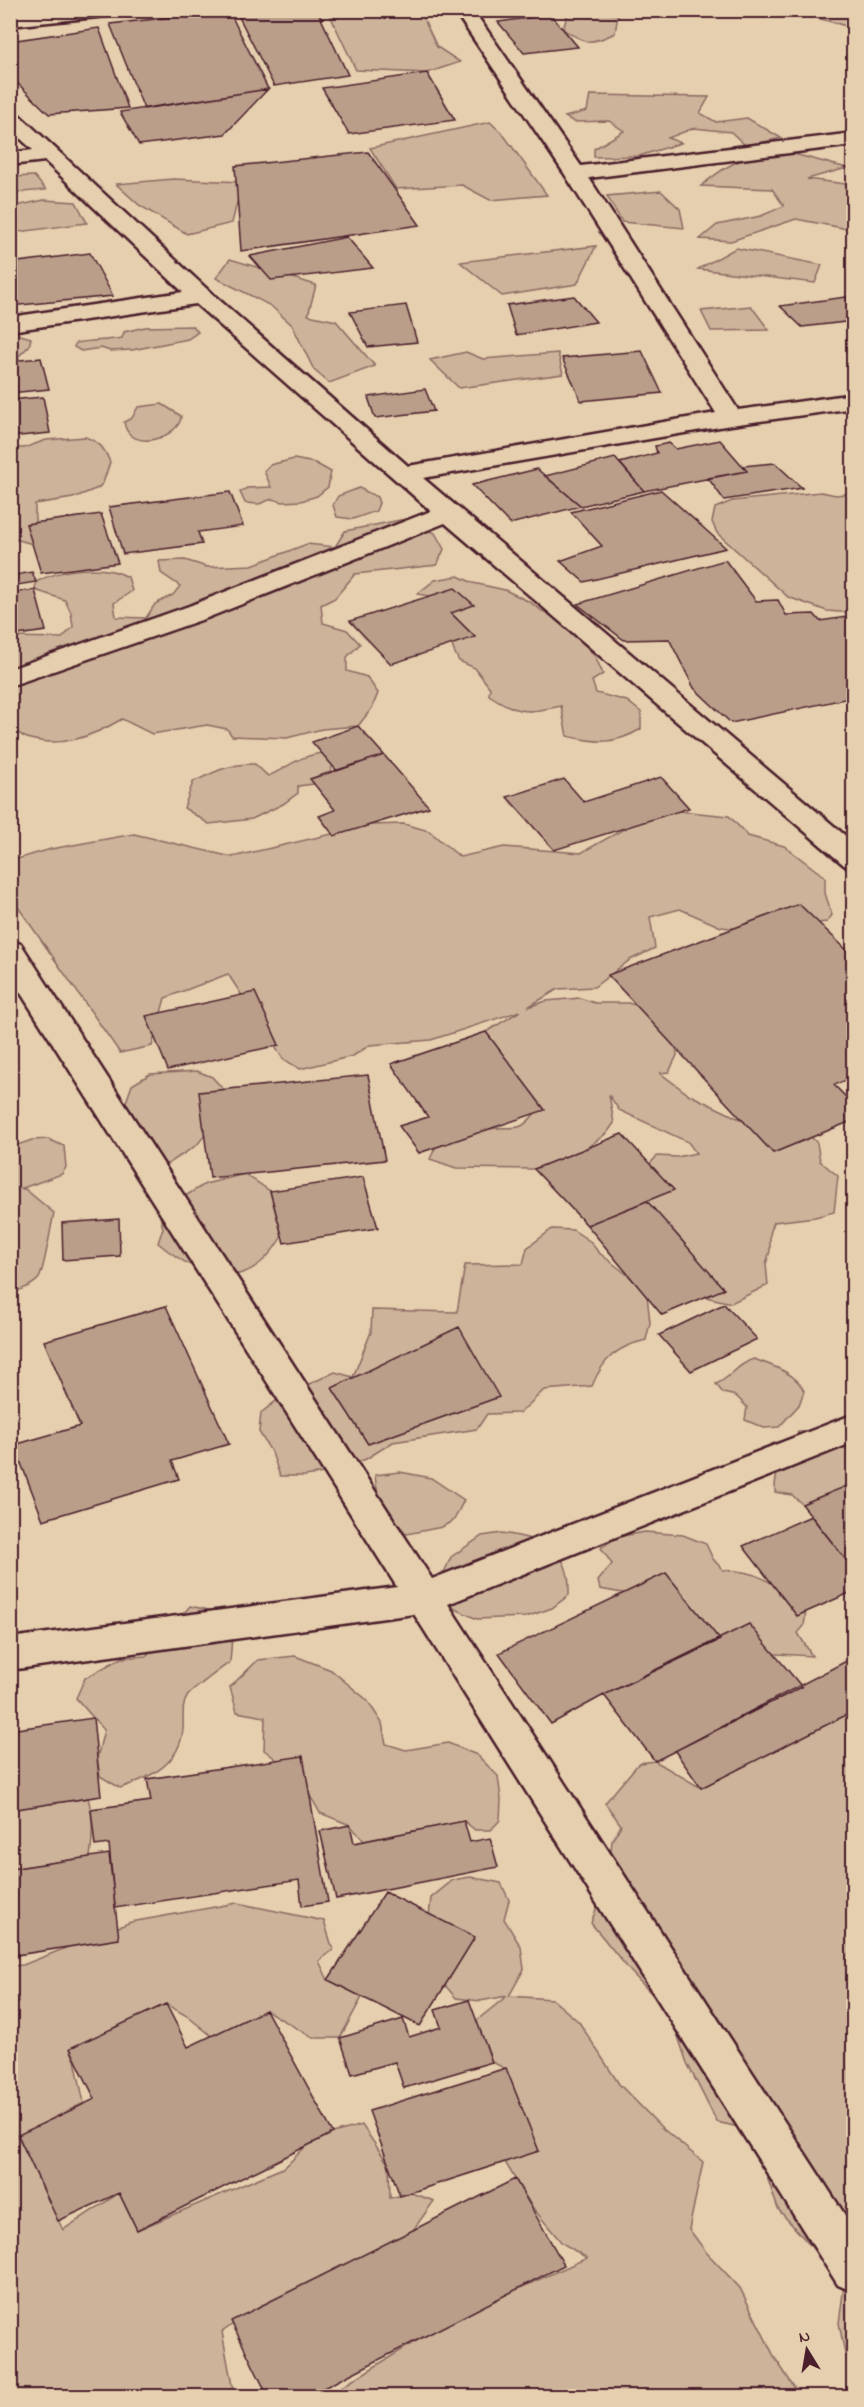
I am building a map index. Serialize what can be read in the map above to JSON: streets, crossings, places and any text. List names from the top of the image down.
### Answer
{
  "north": "top"
}
